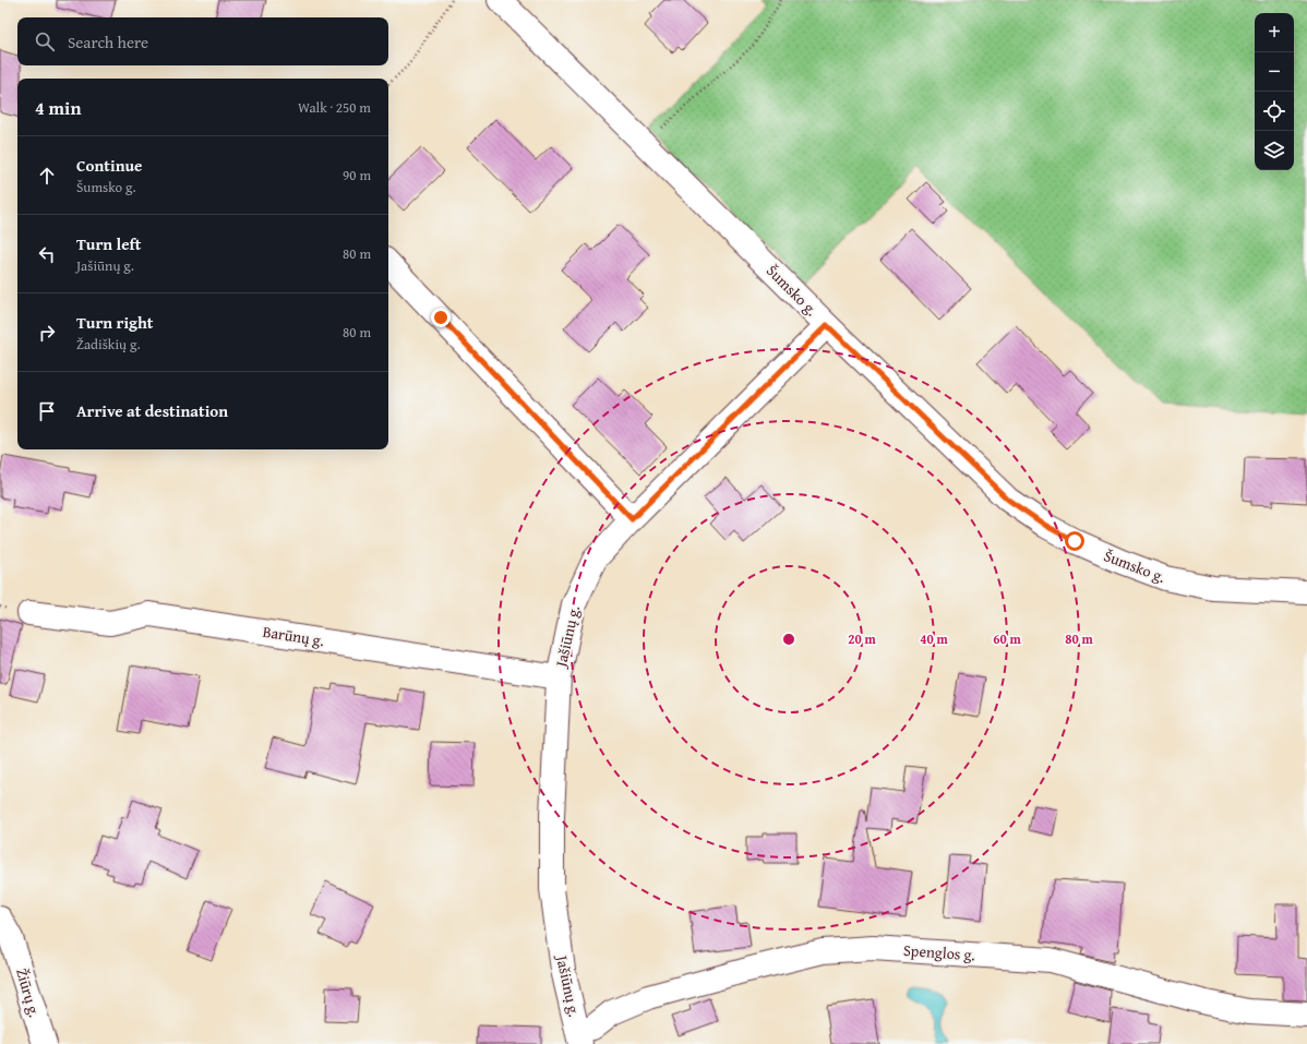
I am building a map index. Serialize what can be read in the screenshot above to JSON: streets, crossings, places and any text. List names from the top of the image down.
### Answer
{
  "streets": {
    "street": [
      "Šumsko g.",
      "Barūnų g.",
      "Jašiūnų g.",
      "Spenglos g.",
      "Žiūrų g."
    ]
  },
  "crossings": [
    ["Šumsko g.", "Jašiūnų g."],
    ["Barūnų g.", "Jašiūnų g."],
    ["Jašiūnų g.", "Spenglos g."]
  ],
  "page": {
    "map_buttons": ["+", "−"],
    "search": "Search here",
    "heading": ["4 min", "Walk · 250 m"],
    "list": [
      ["Continue", "Šumsko g.", "90 m"],
      ["Turn left", "Jašiūnų g.", "80 m"],
      ["Turn right", "Žadiškių g.", "80 m"],
      "Arrive at destination"
    ]
  },
  "rings": [
    "20 m",
    "40 m",
    "60 m",
    "80 m"
  ]
}
